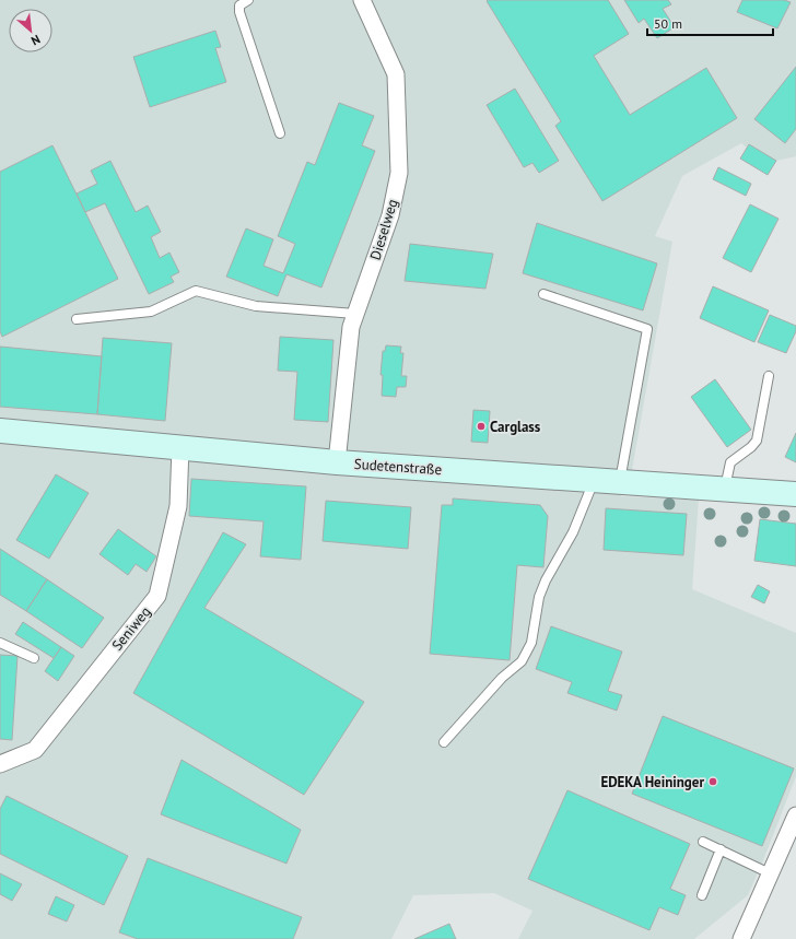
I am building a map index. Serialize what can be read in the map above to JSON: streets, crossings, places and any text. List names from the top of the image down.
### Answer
{
  "streets": {
    "street": ["Dieselweg", "Sudetenstraße", "Seniweg"]
  },
  "crossings": [
    ["Dieselweg", "Sudetenstraße"],
    ["Sudetenstraße", "Seniweg"]
  ],
  "places": ["Carglass", "EDEKA Heininger"],
  "scale_bar": "50 m",
  "north": "bottom right"
}
